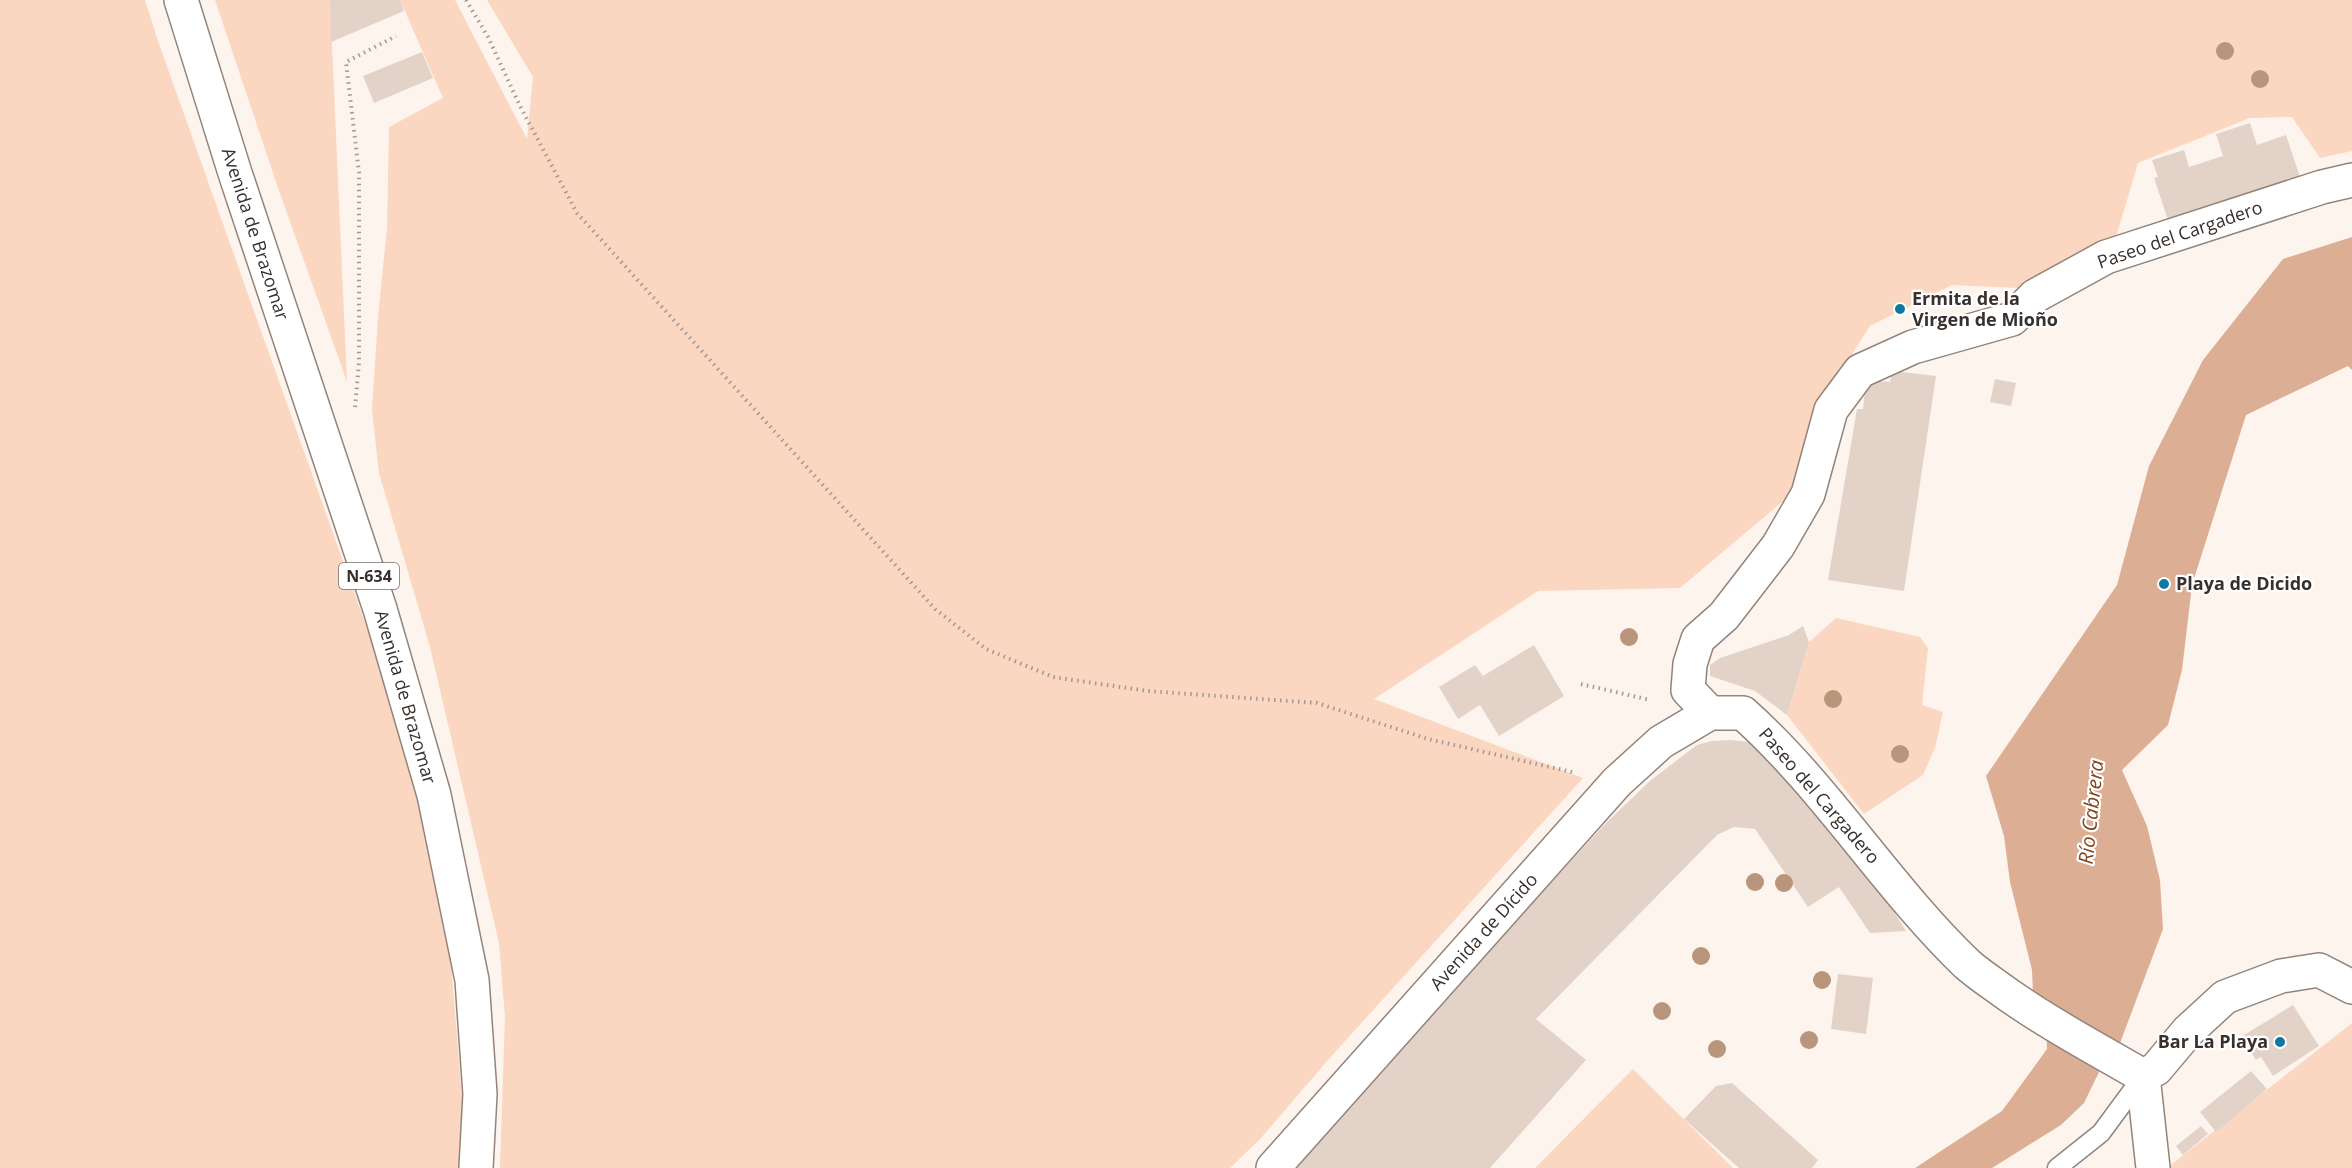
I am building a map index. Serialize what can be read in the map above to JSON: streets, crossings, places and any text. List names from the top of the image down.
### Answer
{
  "streets": {
    "main road": [
      "Avenida de Brazomar",
      "Paseo del Cargadero",
      "N-634",
      "Avenida de Dícido"
    ]
  },
  "crossings": [
    ["Paseo del Cargadero", "Avenida de Dícido"]
  ],
  "water": ["Río Cabrera"],
  "places": ["Ermita de la Virgen de Mioño", "Playa de Dicido", "Bar La Playa"]
}
